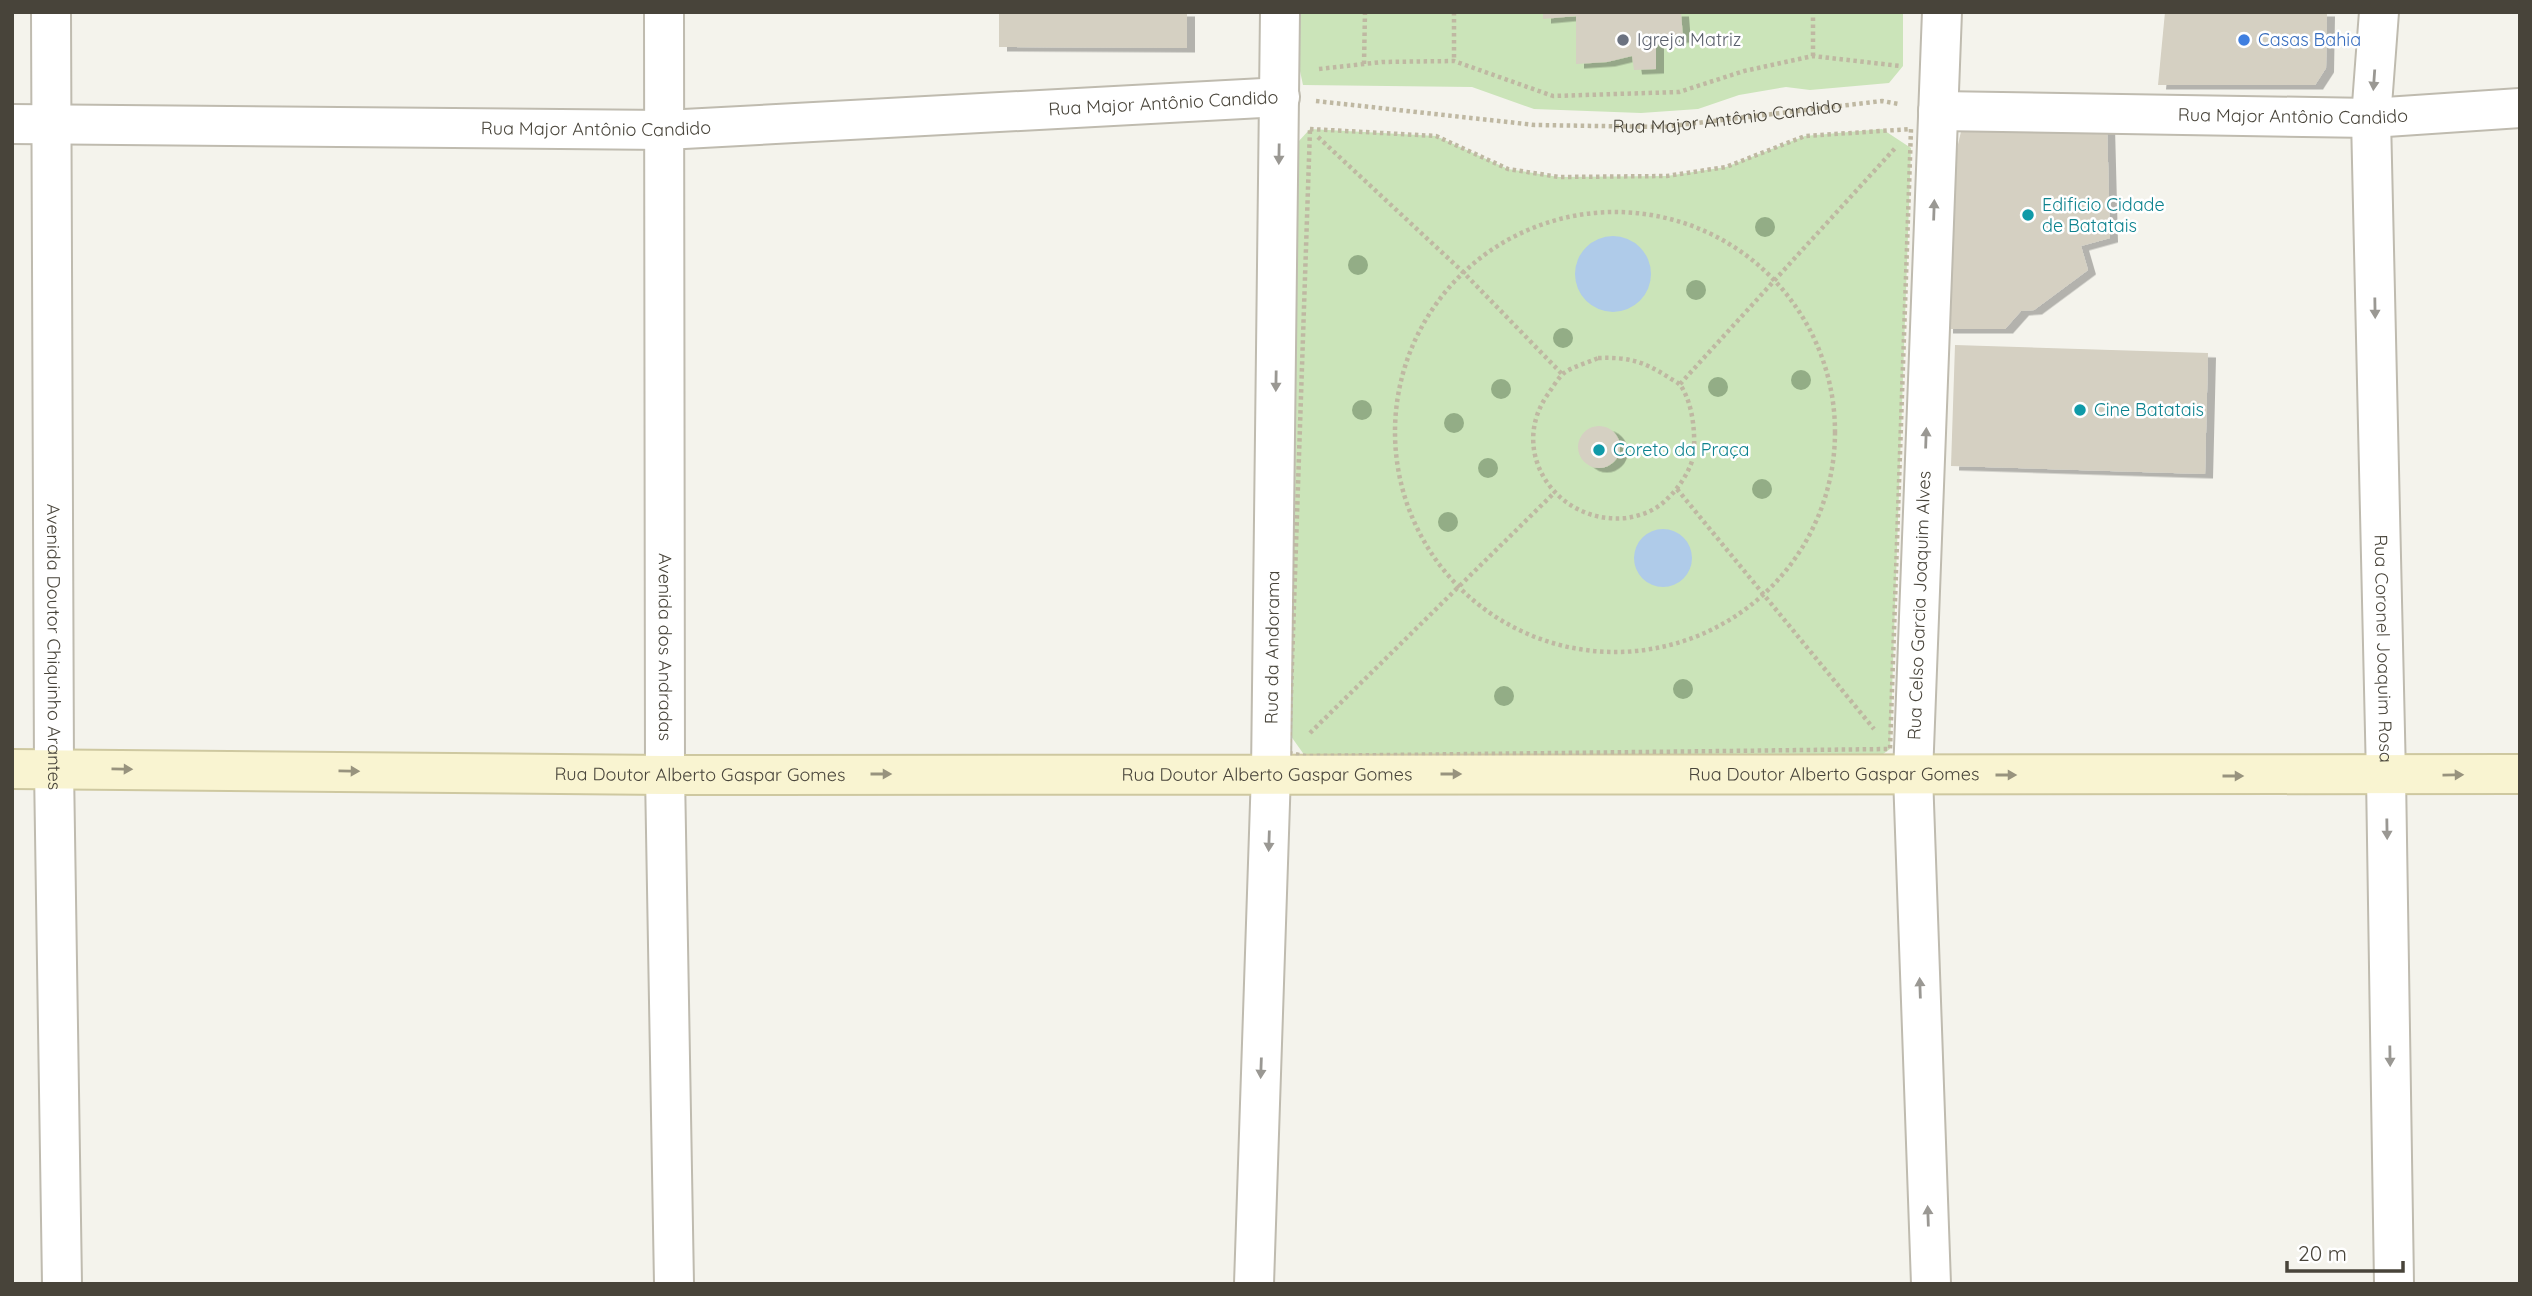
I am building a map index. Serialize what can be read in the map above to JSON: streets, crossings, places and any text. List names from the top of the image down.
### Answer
{
  "streets": {
    "main road": ["Rua Doutor Alberto Gaspar Gomes"],
    "street": [
      "Rua Major Antônio Candido",
      "Rua Celso Garcia Joaquim Alves",
      "Avenida Doutor Chiquinho Arantes",
      "Avenida dos Andradas",
      "Rua da Andorama",
      "Rua Coronel Joaquim Rosa"
    ]
  },
  "crossings": [
    ["Rua Major Antônio Candido", "Rua Celso Garcia Joaquim Alves"],
    ["Rua Major Antônio Candido", "Avenida Doutor Chiquinho Arantes"],
    ["Rua Major Antônio Candido", "Avenida dos Andradas"],
    ["Rua Major Antônio Candido", "Rua da Andorama"],
    ["Rua Major Antônio Candido", "Rua Coronel Joaquim Rosa"],
    ["Rua Celso Garcia Joaquim Alves", "Rua Doutor Alberto Gaspar Gomes"],
    ["Avenida Doutor Chiquinho Arantes", "Rua Doutor Alberto Gaspar Gomes"],
    ["Avenida dos Andradas", "Rua Doutor Alberto Gaspar Gomes"],
    ["Rua da Andorama", "Rua Doutor Alberto Gaspar Gomes"],
    ["Rua Coronel Joaquim Rosa", "Rua Doutor Alberto Gaspar Gomes"]
  ],
  "one_way": [
    "Rua Celso Garcia Joaquim Alves",
    "Rua da Andorama",
    "Rua Coronel Joaquim Rosa",
    "Rua Doutor Alberto Gaspar Gomes"
  ],
  "places": [
    "Igreja Matriz",
    "Casas Bahia",
    "Edificio Cidade de Batatais",
    "Cine Batatais",
    "Coreto da Praça"
  ],
  "scale_bar": "20 m"
}
